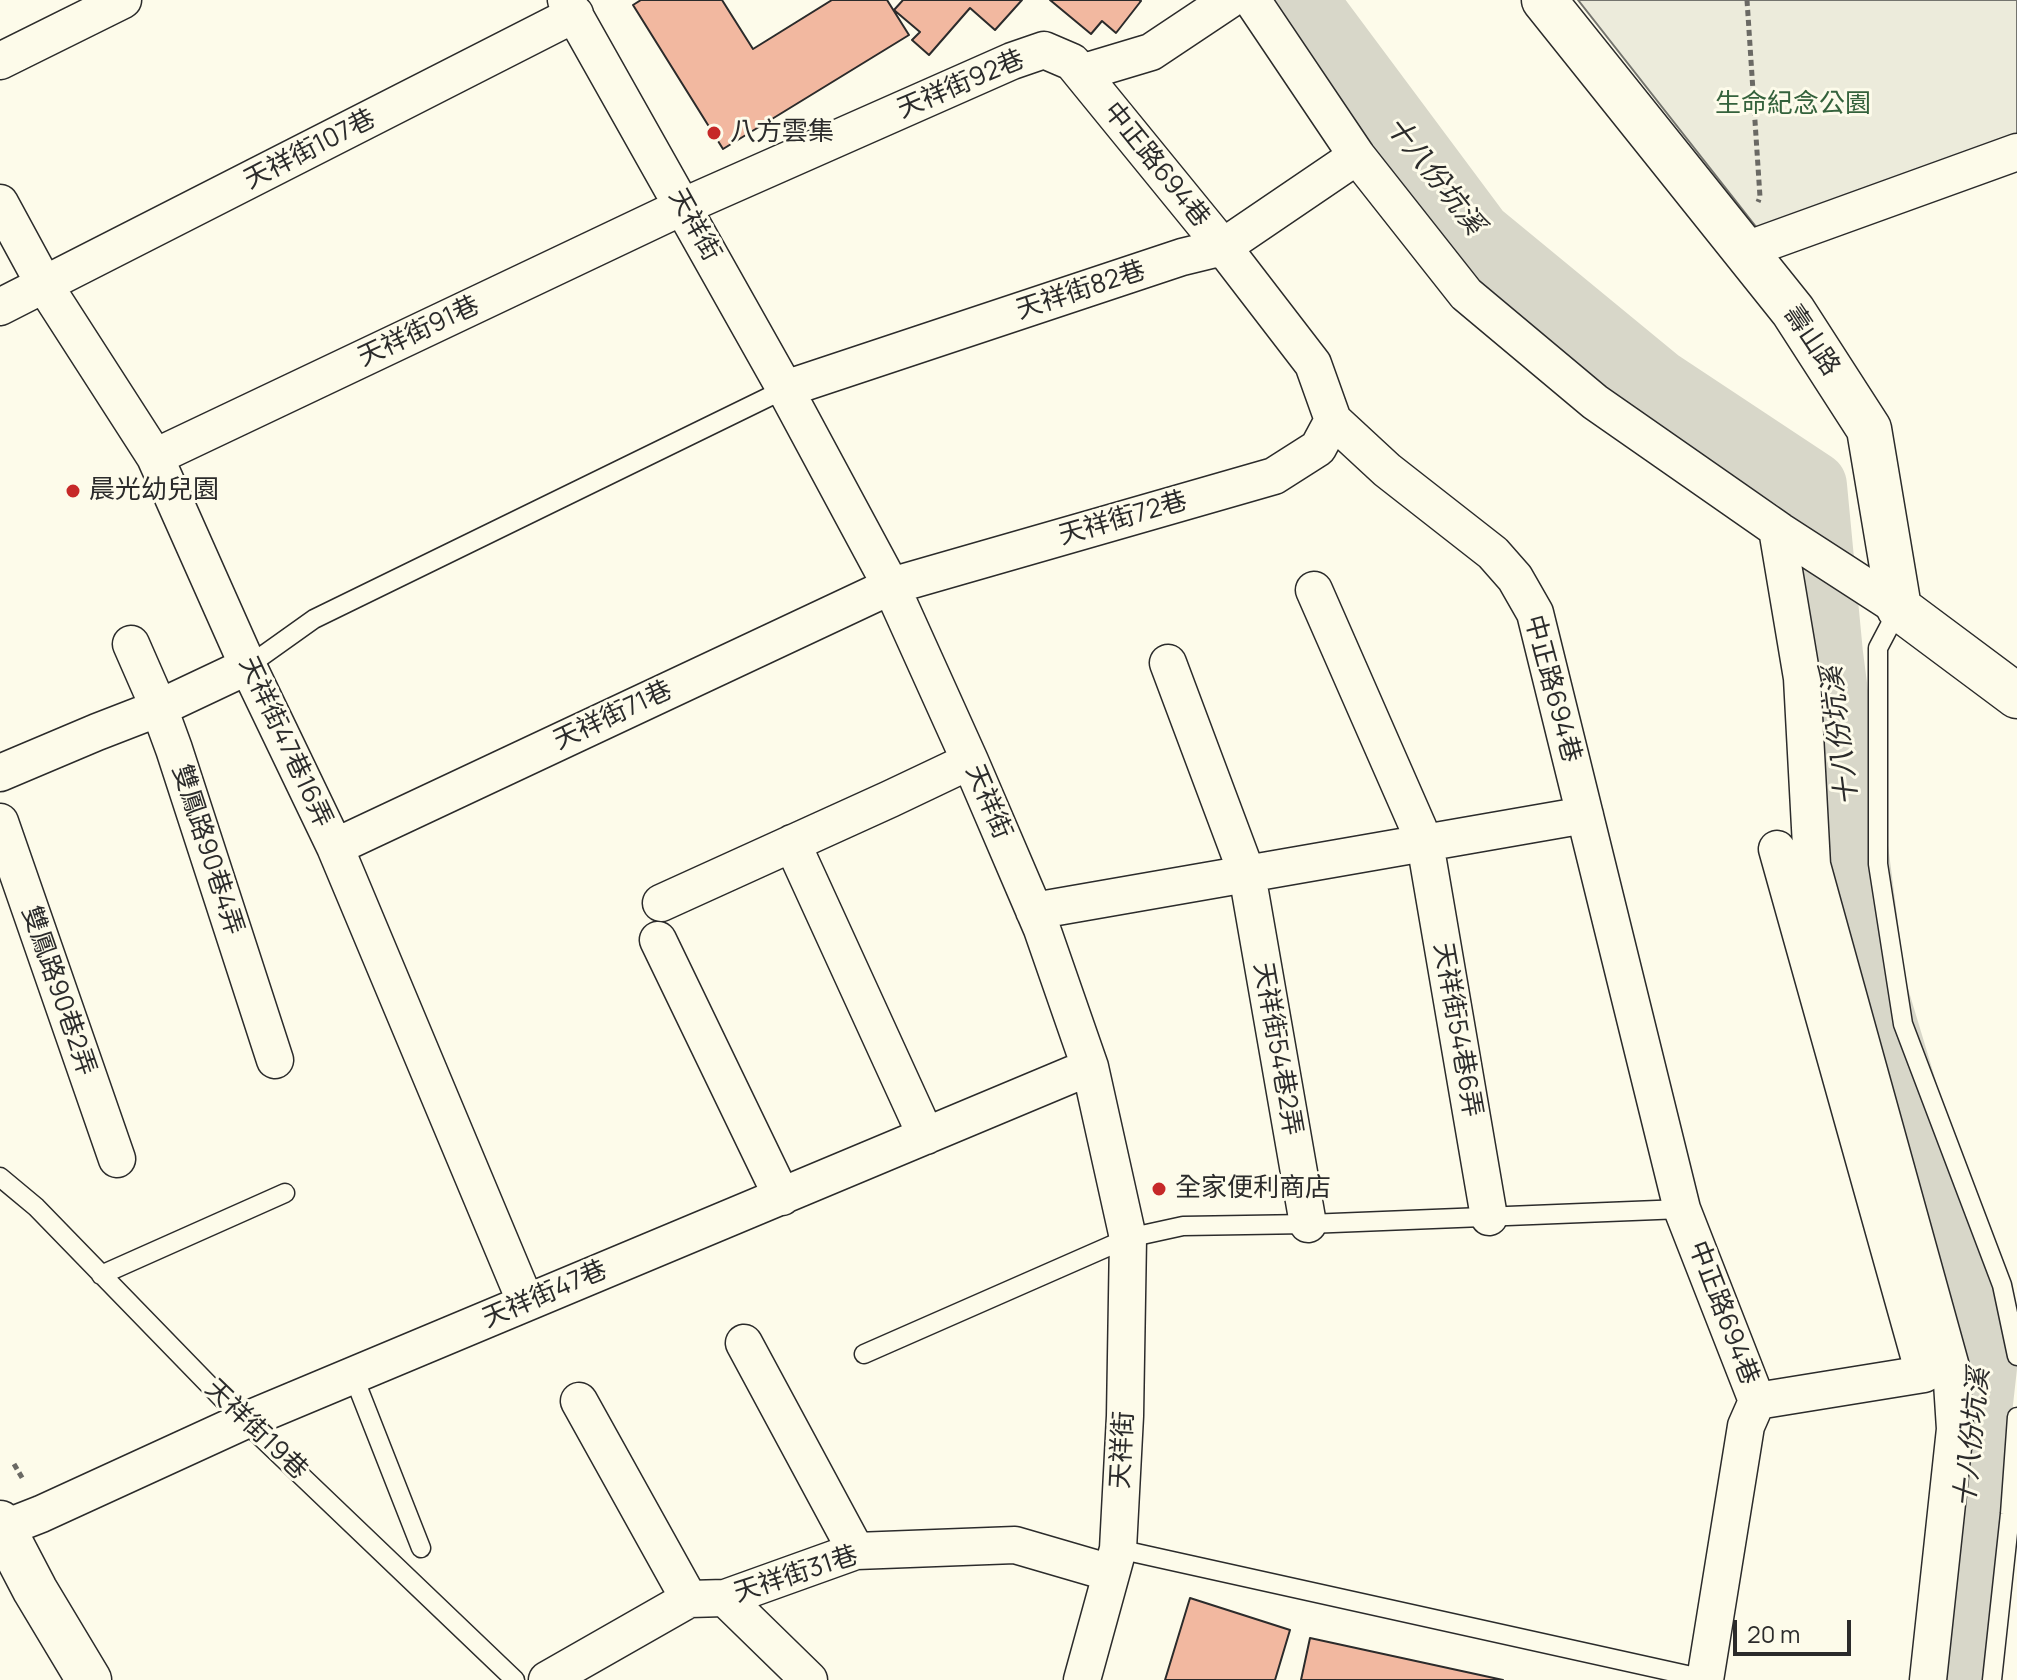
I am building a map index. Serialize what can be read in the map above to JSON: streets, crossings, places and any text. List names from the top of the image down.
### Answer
{
  "streets": {
    "street": [
      "天祥街92巷",
      "天祥街107巷",
      "中正路694巷",
      "天祥街",
      "天祥街82巷",
      "天祥街91巷",
      "壽山路",
      "天祥街72巷",
      "天祥街71巷",
      "天祥街47巷16弄",
      "雙鳳路90巷4弄",
      "雙鳳路90巷2弄",
      "天祥街54巷6弄",
      "天祥街54巷2弄",
      "天祥街47巷",
      "天祥街31巷"
    ],
    "lane": ["天祥街19巷"]
  },
  "crossings": [
    ["天祥街92巷", "中正路694巷"],
    ["天祥街92巷", "天祥街"],
    ["天祥街92巷", "天祥街91巷"],
    ["天祥街107巷", "天祥街"],
    ["天祥街107巷", "天祥街47巷16弄"],
    ["中正路694巷", "天祥街82巷"],
    ["中正路694巷", "天祥街72巷"],
    ["天祥街", "天祥街82巷"],
    ["天祥街", "天祥街91巷"],
    ["天祥街", "天祥街72巷"],
    ["天祥街", "天祥街71巷"],
    ["天祥街", "天祥街47巷"],
    ["天祥街", "天祥街31巷"],
    ["天祥街91巷", "天祥街47巷16弄"],
    ["天祥街72巷", "天祥街71巷"],
    ["天祥街71巷", "天祥街47巷16弄"],
    ["天祥街47巷16弄", "天祥街47巷"],
    ["天祥街47巷", "天祥街19巷"]
  ],
  "water": ["十八份坑溪"],
  "parks": ["生命紀念公園"],
  "places": ["八方雲集", "晨光幼兒園", "全家便利商店"],
  "scale_bar": "20 m"
}
